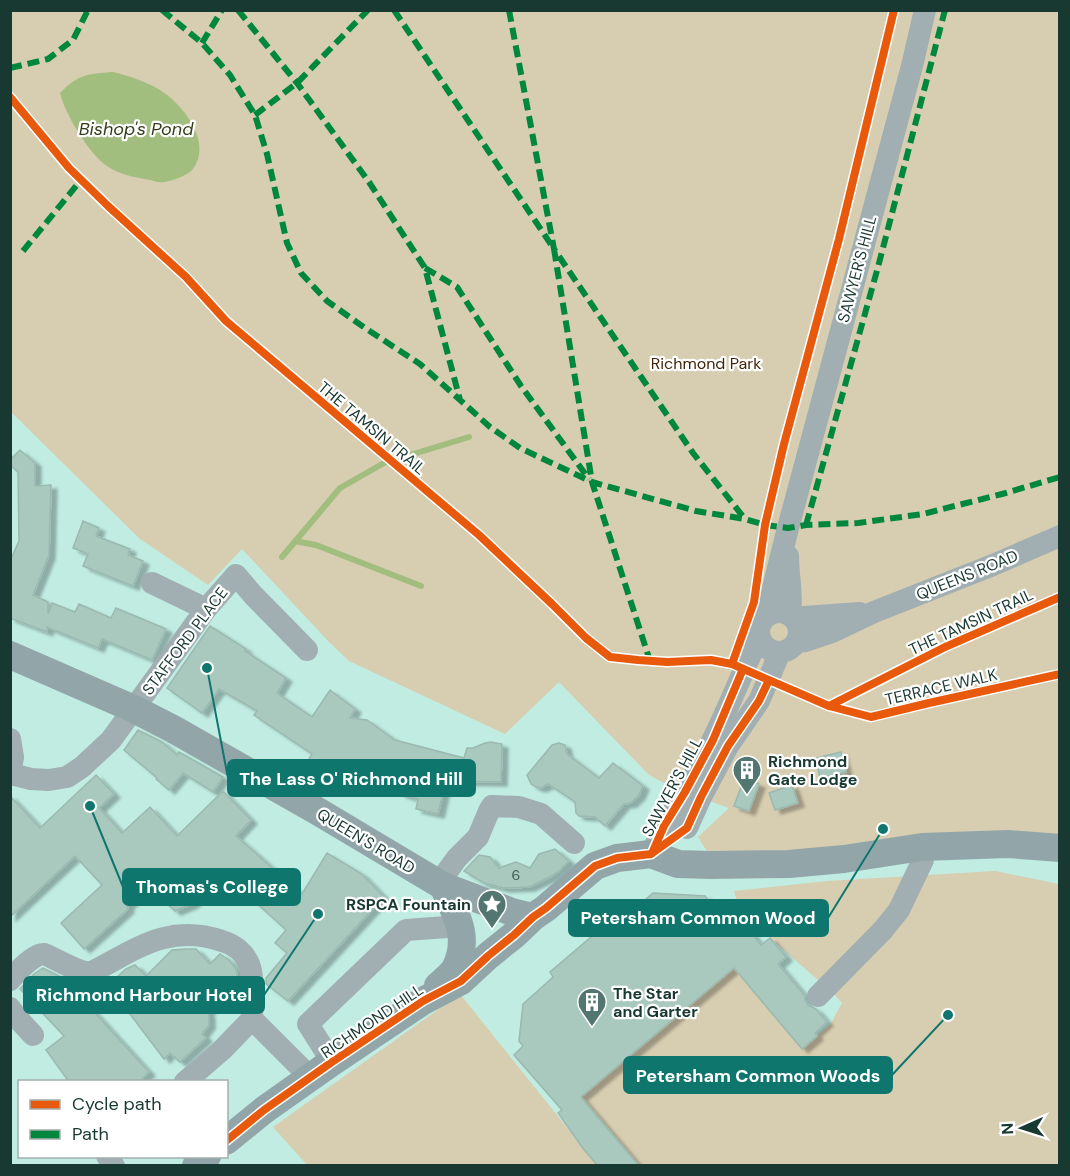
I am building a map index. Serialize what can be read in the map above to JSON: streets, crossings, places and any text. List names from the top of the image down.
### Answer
{
  "streets": {
    "main road": ["QUEEN'S ROAD", "RICHMOND HILL"],
    "street": ["SAWYER'S HILL", "QUEENS ROAD", "STAFFORD PLACE"],
    "cycle path": ["THE TAMSIN TRAIL"]
  },
  "crossings": [
    ["SAWYER'S HILL", "QUEENS ROAD"],
    ["SAWYER'S HILL", "RICHMOND HILL"],
    ["STAFFORD PLACE", "QUEEN'S ROAD"],
    ["QUEEN'S ROAD", "RICHMOND HILL"]
  ],
  "water": ["Bishop's Pond"],
  "parks": ["Richmond Park"],
  "places": {
    "other": [
      "The Lass O' Richmond Hill",
      "Thomas's College",
      "Petersham Common Wood",
      "Richmond Harbour Hotel",
      "Petersham Common Woods"
    ],
    "building": ["Richmond Gate Lodge", "The Star and Garter"],
    "place": ["RSPCA Fountain"]
  },
  "house_numbers": ["6"],
  "legend": ["Cycle path", "Path"],
  "north": "left"
}
